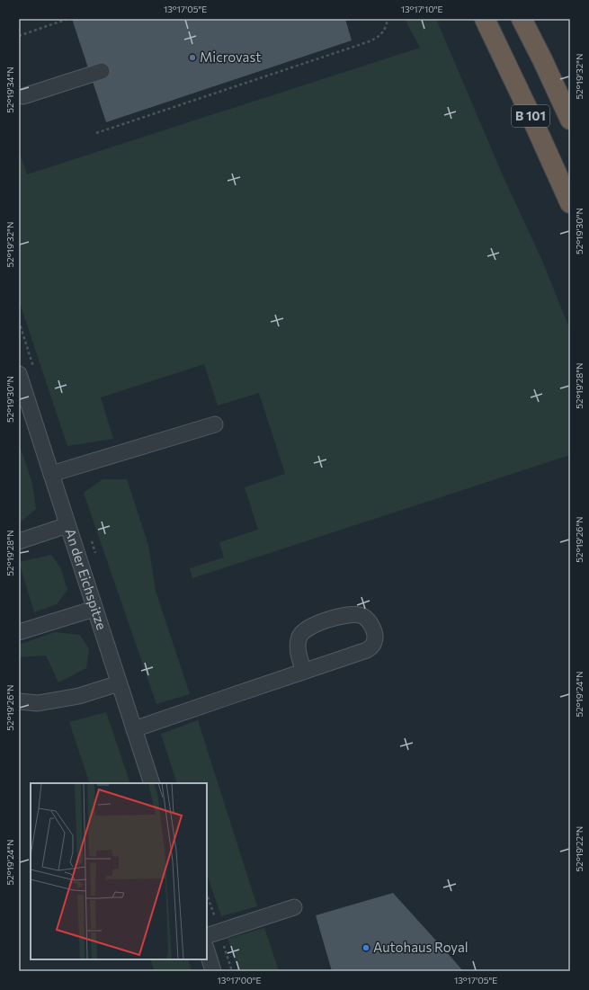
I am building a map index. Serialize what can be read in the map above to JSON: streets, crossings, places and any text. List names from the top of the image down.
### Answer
{
  "streets": {
    "highway": ["B 101"],
    "street": ["An der Eichspitze"]
  },
  "places": ["Microvast", "Autohaus Royal"],
  "coordinates": [
    "13°17'05\"E",
    "13°17'10\"E",
    "52°19'32\"N",
    "52°19'34\"N",
    "52°19'30\"N",
    "52°19'28\"N",
    "52°19'26\"N",
    "52°19'24\"N",
    "52°19'22\"N",
    "13°17'00\"E"
  ]
}
